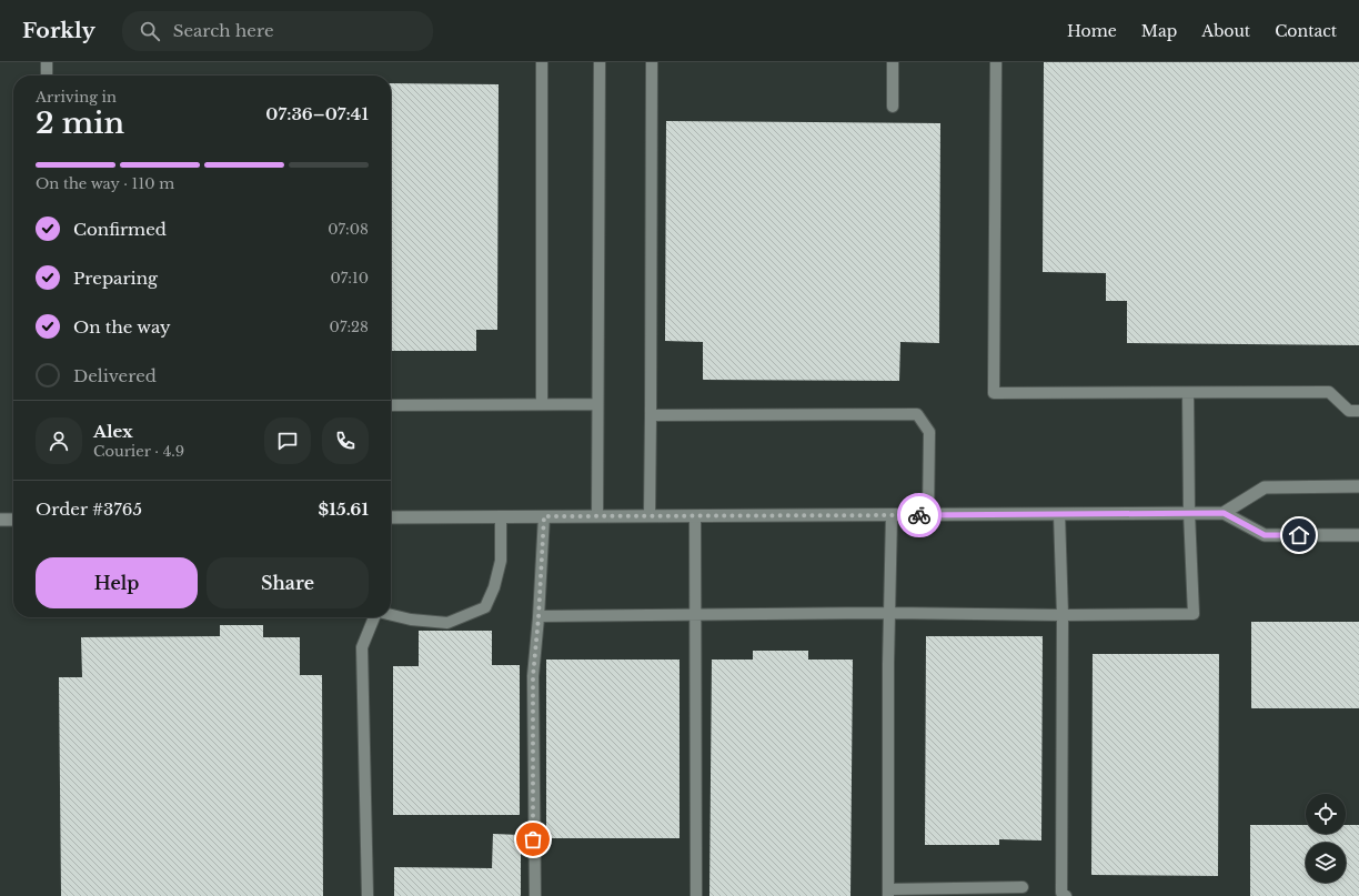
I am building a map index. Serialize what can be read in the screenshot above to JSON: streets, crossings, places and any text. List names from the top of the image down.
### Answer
{
  "page": {
    "header": "Forkly",
    "search": "Search here",
    "nav": [
      "Home",
      "Map",
      "About",
      "Contact"
    ],
    "heading": ["2 min", "Arriving in", "07:36–07:41"],
    "panel": [
      "Alex",
      "Courier · 4.9",
      "Order #3765",
      "$15.61"
    ],
    "bar": "On the way · 110 m",
    "list": [
      ["Confirmed", "07:08"],
      ["Preparing", "07:10"],
      ["On the way", "07:28"],
      "Delivered"
    ],
    "buttons": ["Help", "Share"]
  }
}
